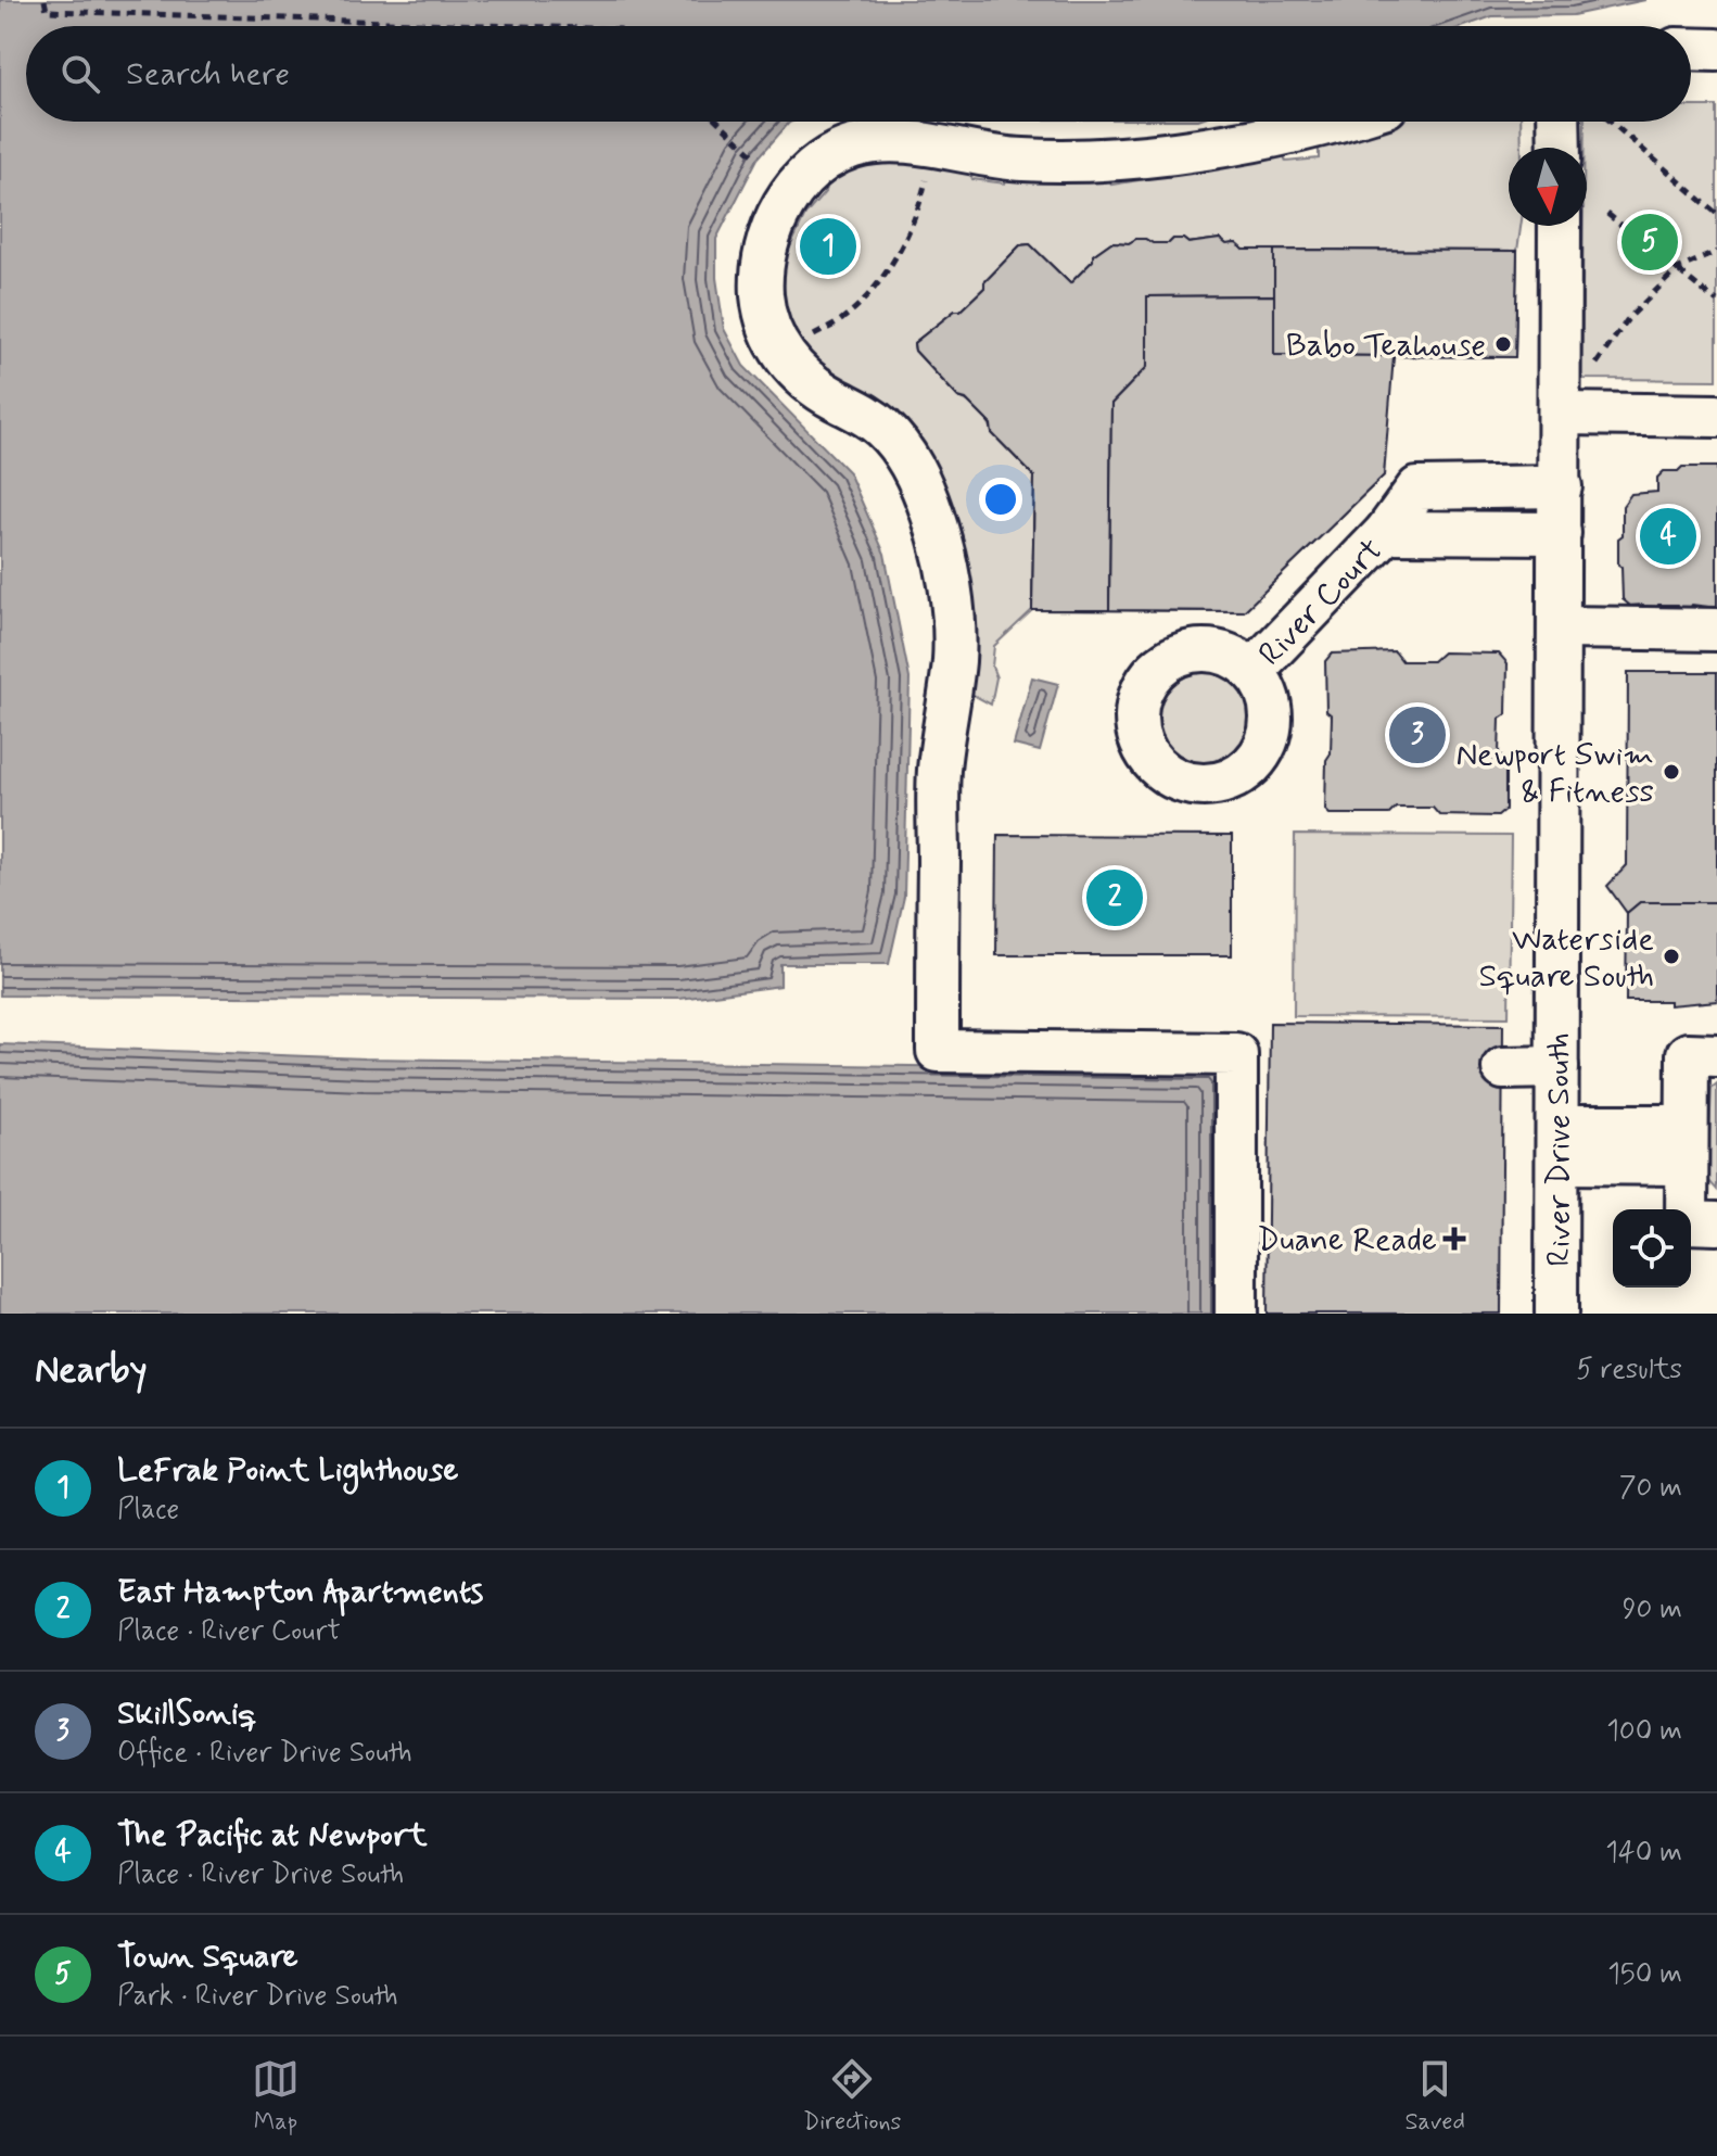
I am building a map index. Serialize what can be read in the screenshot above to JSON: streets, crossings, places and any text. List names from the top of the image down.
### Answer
{
  "streets": {
    "street": ["River Court", "River Drive South"]
  },
  "crossings": [
    ["River Court", "River Drive South"]
  ],
  "places": {
    "other": ["Babo Teahouse", "Newport Swim & Fitness", "Waterside Square South"],
    "health": ["Duane Reade"]
  },
  "north": "bottom",
  "page": {
    "search": "Search here",
    "pins": [
      "5",
      "1",
      "4",
      "3",
      "2"
    ],
    "heading": ["Nearby", "5 results"],
    "list": [
      {
        "mark": "1",
        "name": "LeFrak Point Lighthouse",
        "note": "Place",
        "value": "70 m"
      },
      {
        "mark": "2",
        "name": "East Hampton Apartments",
        "note": "Place · River Court",
        "value": "90 m"
      },
      {
        "mark": "3",
        "name": "SkillSoniq",
        "note": "Office · River Drive South",
        "value": "100 m"
      },
      {
        "mark": "4",
        "name": "The Pacific at Newport",
        "note": "Place · River Drive South",
        "value": "140 m"
      },
      {
        "mark": "5",
        "name": "Town Square",
        "note": "Park · River Drive South",
        "value": "150 m"
      }
    ],
    "nav": ["Map", "Directions", "Saved"]
  }
}
